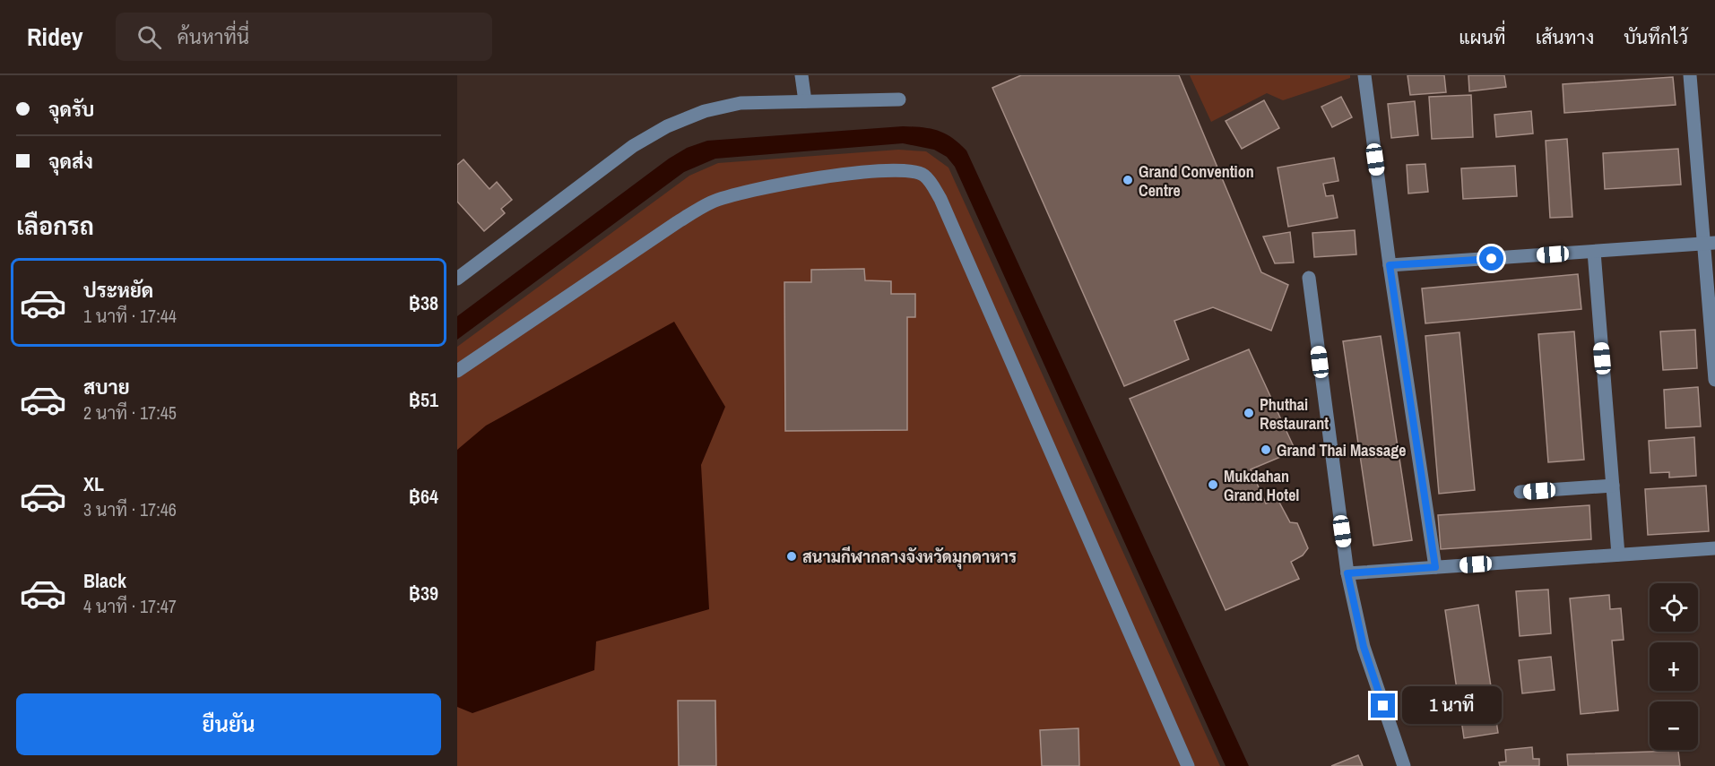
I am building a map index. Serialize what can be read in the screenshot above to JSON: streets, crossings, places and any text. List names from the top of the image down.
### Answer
{
  "places": [
    "Grand Convention Centre",
    "Phuthai Restaurant",
    "Grand Thai Massage",
    "Mukdahan Grand Hotel",
    "สนามกีฬากลางจังหวัดมุกดาหาร"
  ],
  "page": {
    "header": "Ridey",
    "search": "ค้นหาที่นี่",
    "nav": ["แผนที่", "เส้นทาง", "บันทึกไว้"],
    "banner": ["จุดรับ", "จุดส่ง"],
    "heading": "เลือกรถ",
    "list": [
      {
        "name": "ประหยัด",
        "note": "1 นาที · 17:44",
        "value": "฿38"
      },
      {
        "name": "สบาย",
        "note": "2 นาที · 17:45",
        "value": "฿51"
      },
      {
        "name": "XL",
        "note": "3 นาที · 17:46",
        "value": "฿64"
      },
      {
        "name": "Black",
        "note": "4 นาที · 17:47",
        "value": "฿39"
      }
    ],
    "map_buttons": ["+", "−"],
    "buttons": "ยืนยัน",
    "bubble": "1 นาที"
  }
}
